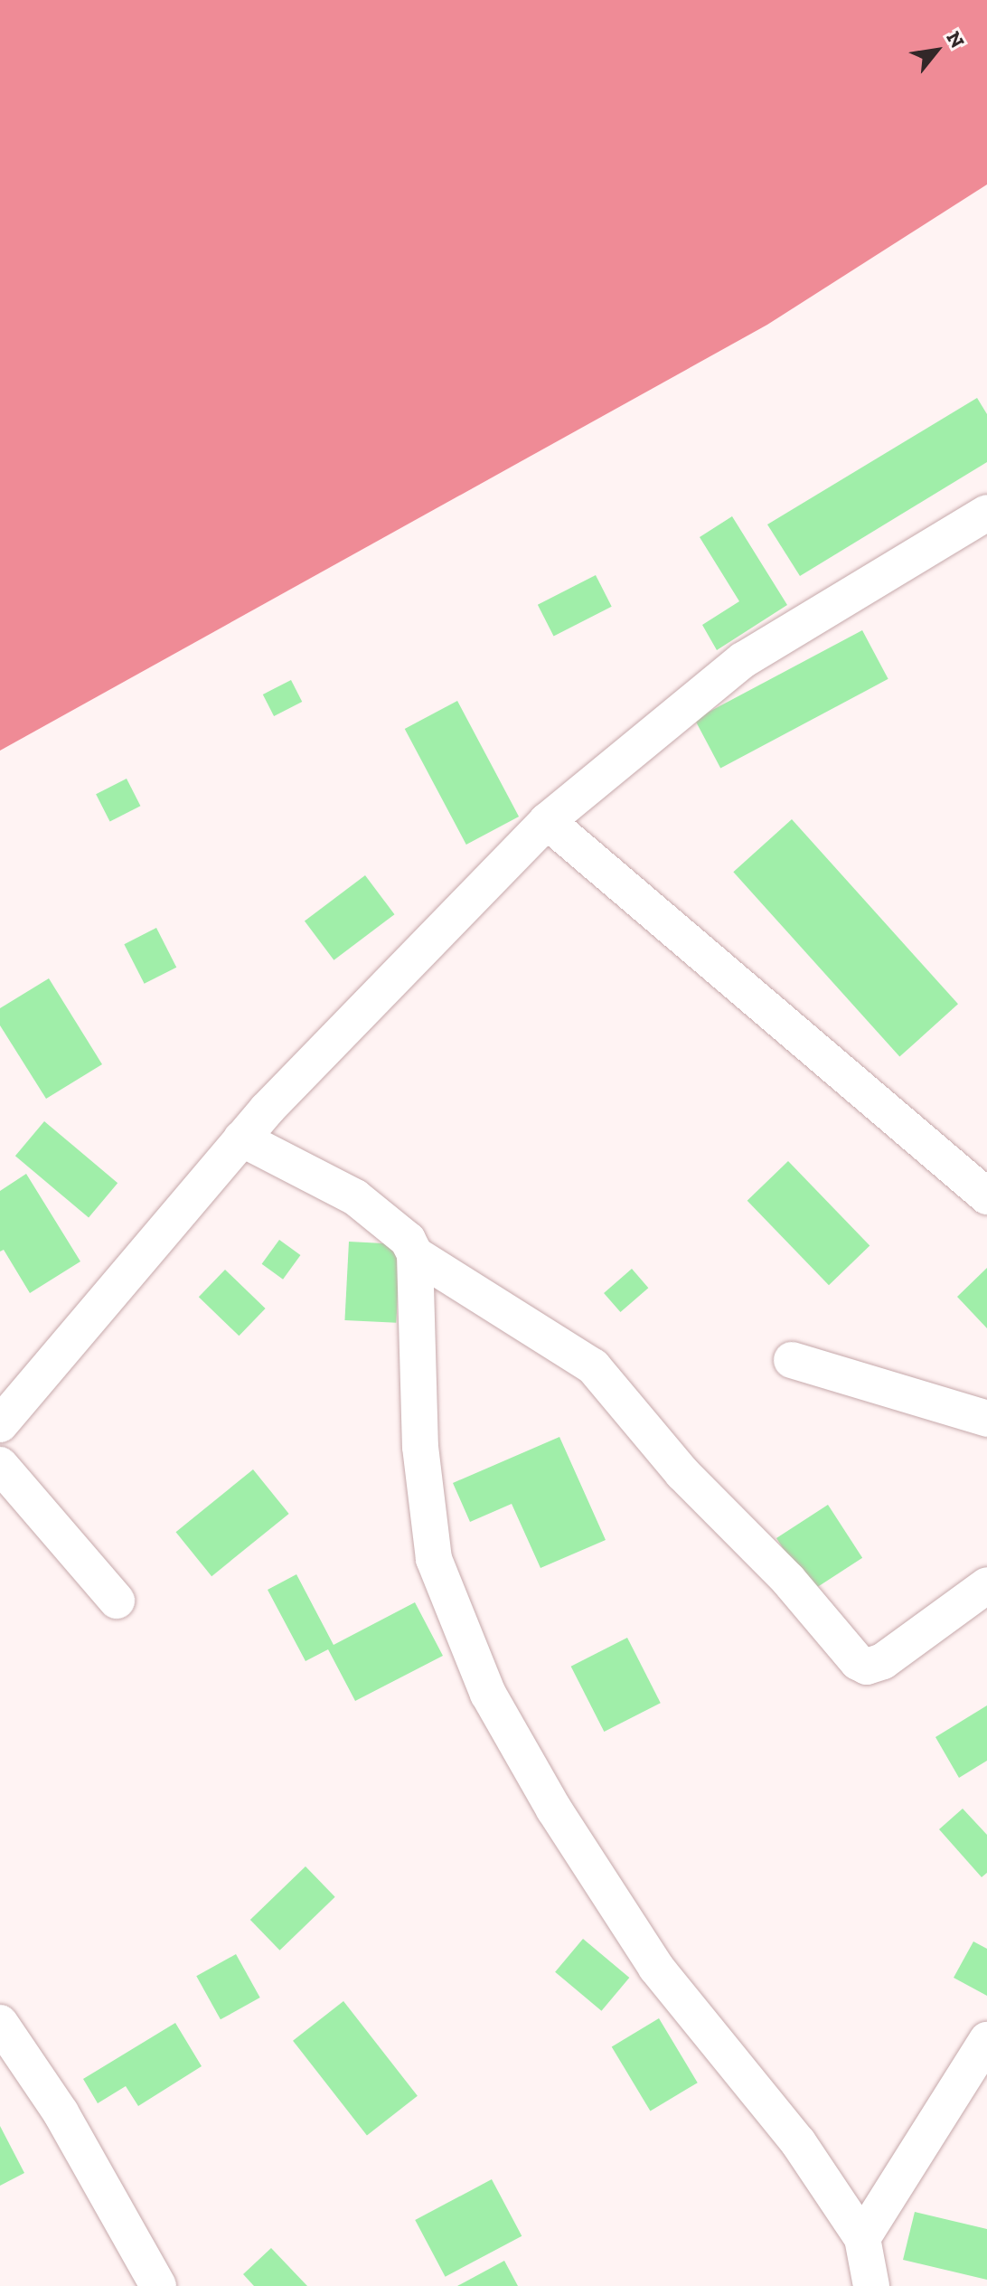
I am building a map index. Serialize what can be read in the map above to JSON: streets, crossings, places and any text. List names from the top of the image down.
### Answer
{
  "north": "top right"
}
